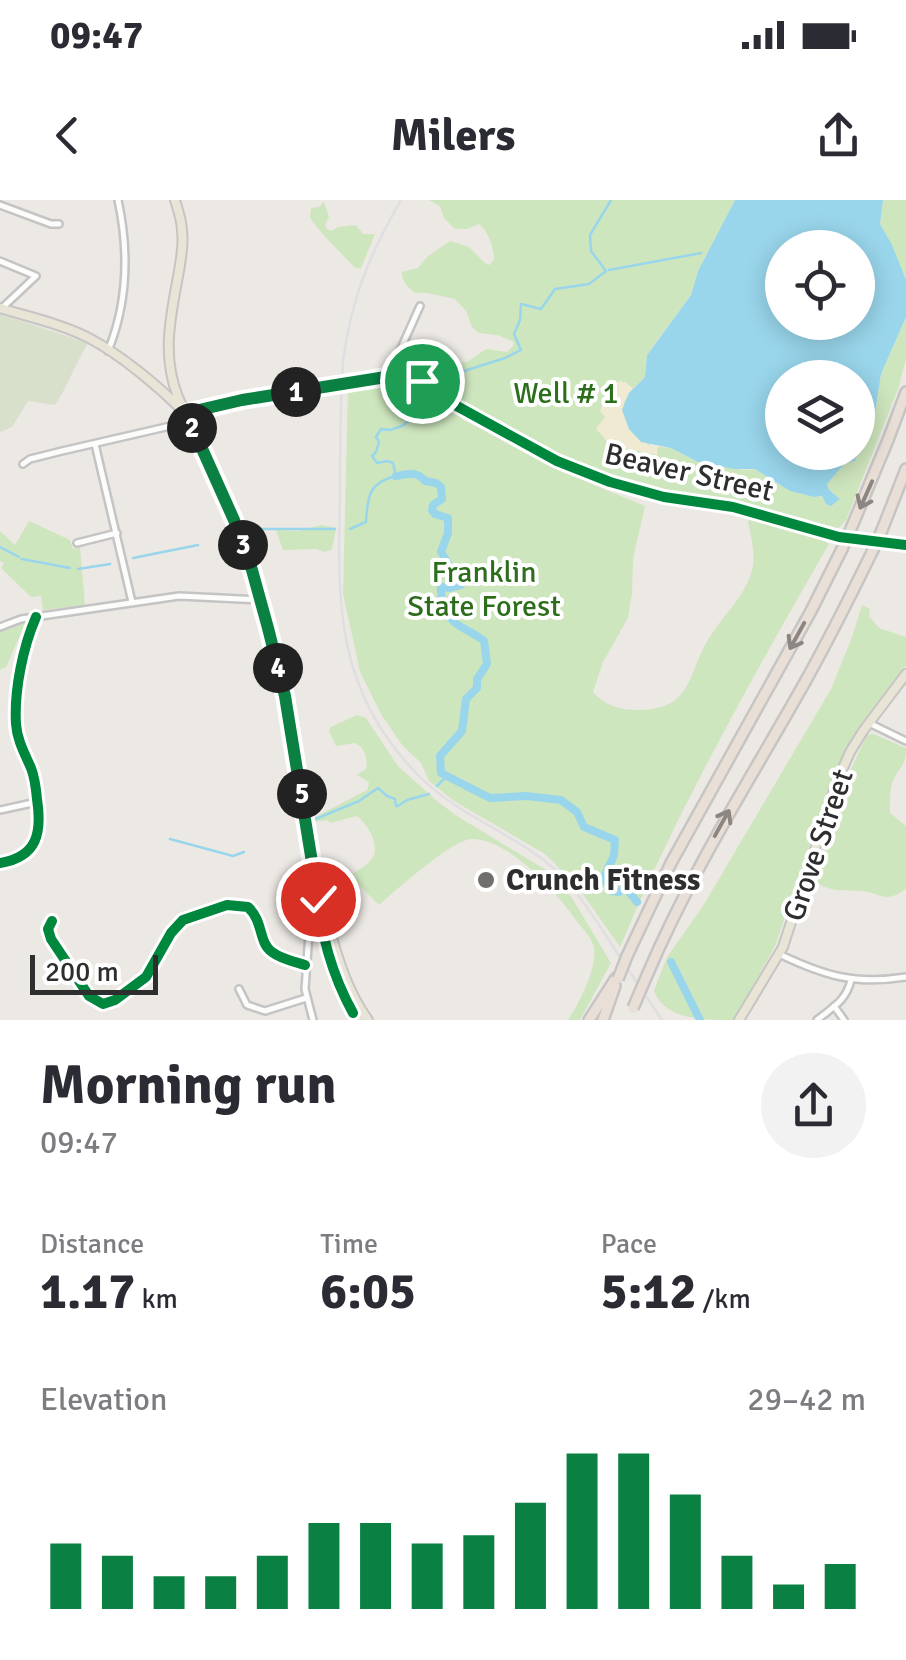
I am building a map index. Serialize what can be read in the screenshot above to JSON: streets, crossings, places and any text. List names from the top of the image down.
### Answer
{
  "streets": {
    "main road": ["Grove Street"],
    "street": ["Beaver Street"]
  },
  "parks": ["Well # 1", "Franklin State Forest"],
  "places": ["Crunch Fitness"],
  "scale_bar": "200 m",
  "page": {
    "status": "09:47",
    "header": "Milers",
    "pins": [
      "1",
      "2",
      "3",
      "4",
      "5"
    ],
    "scale": "200 m",
    "heading": ["Morning run", "09:47"],
    "stats": [
      ["Distance", "1.17 km"],
      ["Time", "6:05"],
      ["Pace", "5:12 /km"]
    ],
    "chart": ["Elevation", "29–42 m"]
  }
}
